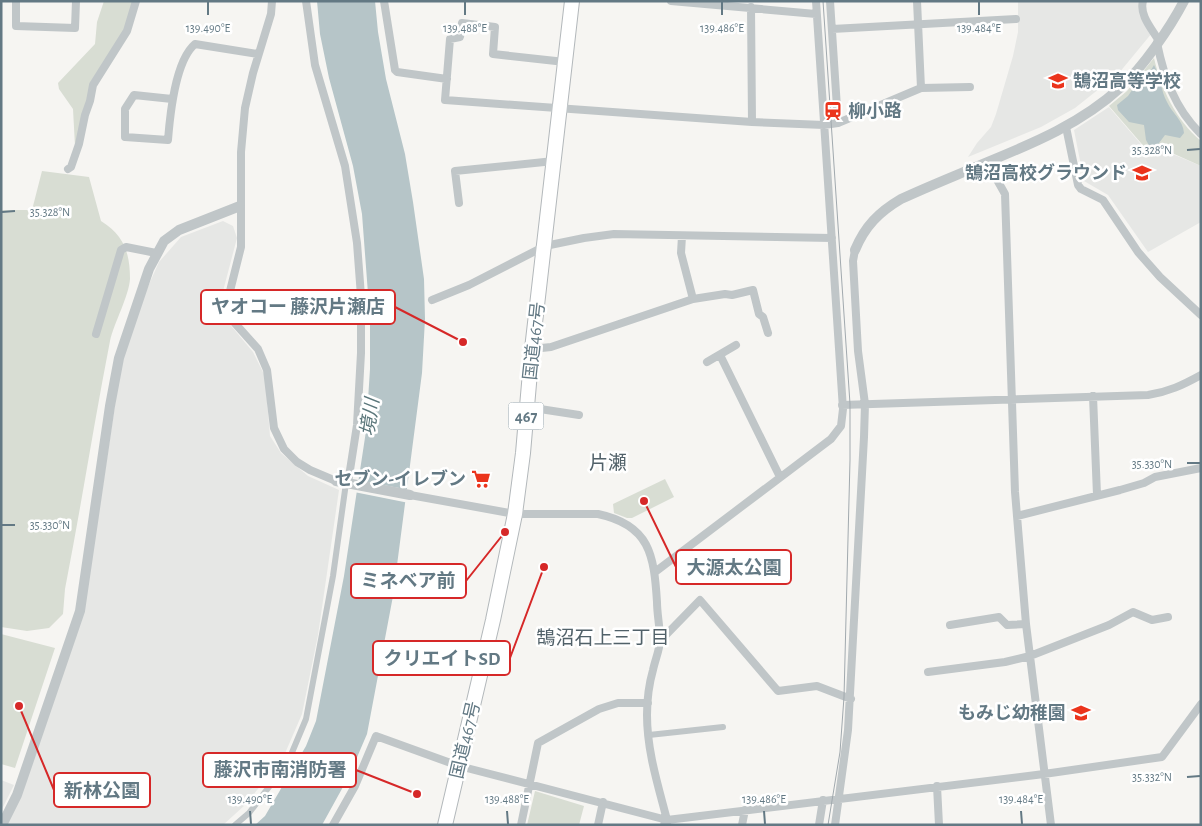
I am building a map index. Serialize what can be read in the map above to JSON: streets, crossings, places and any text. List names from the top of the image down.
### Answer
{
  "streets": {
    "highway": ["国道467号", "467"]
  },
  "districts": ["片瀬", "鵠沼石上三丁目"],
  "water": ["境川"],
  "places": {
    "school or university": ["鵠沼高等学校", "鵠沼高校グラウンド", "もみじ幼稚園"],
    "station": ["柳小路"],
    "other": [
      "ヤオコー 藤沢片瀬店",
      "大源太公園",
      "ミネベア前",
      "クリエイトSD",
      "新林公園",
      "藤沢市南消防署"
    ],
    "supermarket": ["セブン-イレブン"]
  },
  "coordinates": [
    "139.490°E",
    "139.488°E",
    "139.486°E",
    "139.484°E",
    "35.328°N",
    "35.330°N",
    "35.332°N"
  ]
}
